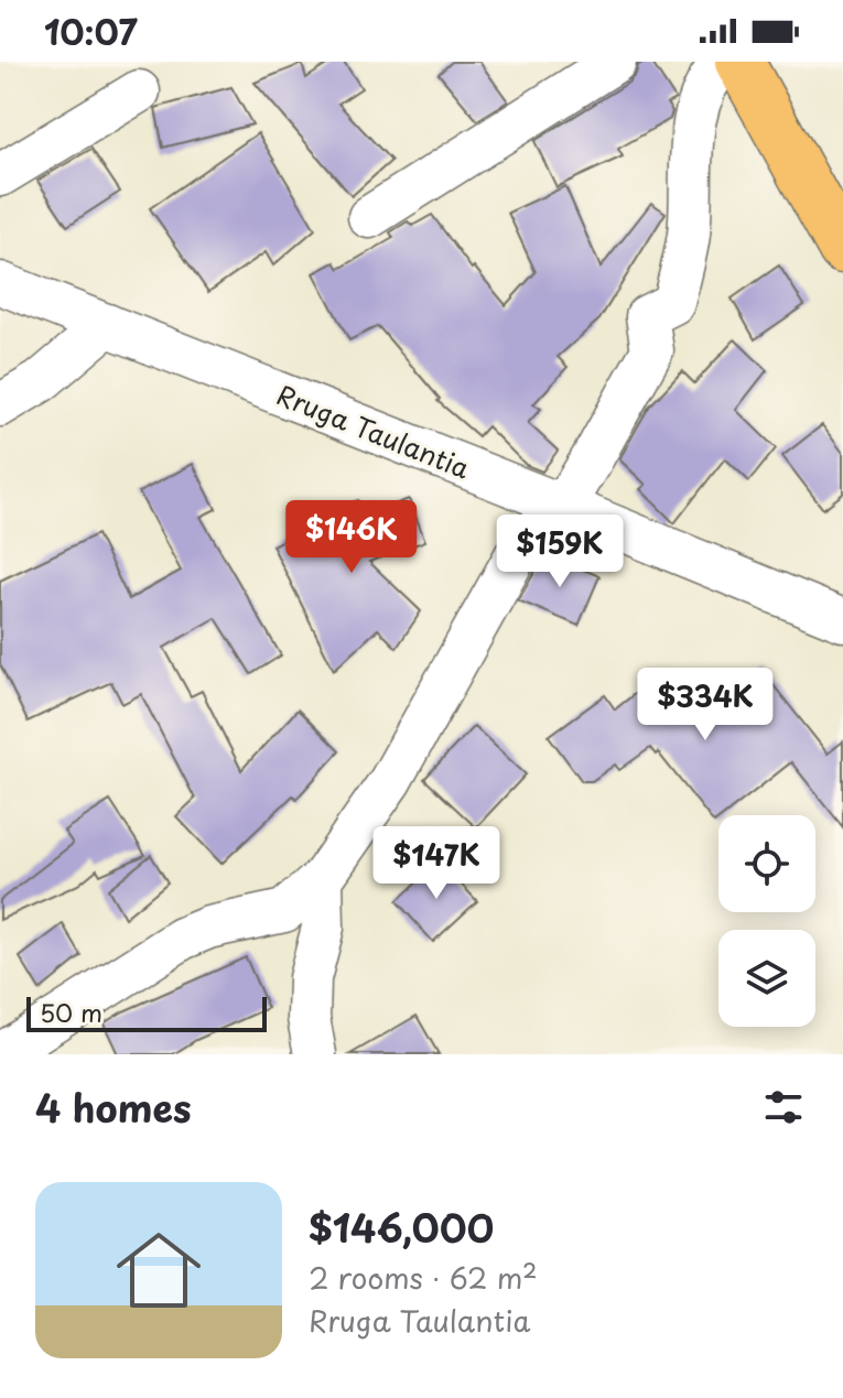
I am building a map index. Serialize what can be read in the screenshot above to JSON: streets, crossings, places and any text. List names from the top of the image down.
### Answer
{
  "streets": {
    "street": ["Rruga Taulantia"]
  },
  "scale_bar": "50 m",
  "page": {
    "status": "10:07",
    "price": [
      "$146K",
      "$159K",
      "$334K",
      "$147K"
    ],
    "scale": "50 m",
    "heading": "4 homes",
    "list": [
      {
        "name": "$146,000",
        "note": "2 rooms · 62 m² · Rruga Taulantia"
      }
    ]
  }
}
